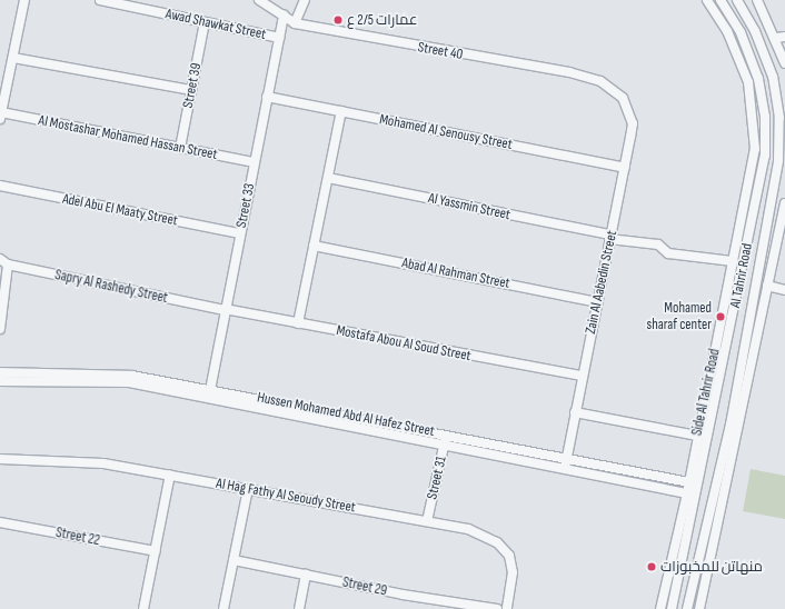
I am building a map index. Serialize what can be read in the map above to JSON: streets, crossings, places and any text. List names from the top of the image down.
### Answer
{
  "streets": {
    "street": [
      "Awad Shawkat Street",
      "Street 40",
      "Street 39",
      "Mohamed Al Senousy Street",
      "Al Mostashar Mohamed Hassan Street",
      "Street 33",
      "Al Yassmin Street",
      "Adel Abu El Maaty Street",
      "Abad Al Rahman Street",
      "Al Tahrir Road",
      "Zain Al Aabedin Street",
      "Sapry Al Rashedy Street",
      "Mostafa Abou Al Soud Street",
      "Side Al Tahrir Road",
      "Hussen Mohamed Abd Al Hafez Street",
      "Street 31",
      "Al Hag Fathy Al Seoudy Street",
      "Street 22",
      "Street 29"
    ]
  },
  "crossings": [
    ["Awad Shawkat Street", "Street 39"],
    ["Awad Shawkat Street", "Street 33"],
    ["Street 40", "Street 33"],
    ["Street 40", "Zain Al Aabedin Street"],
    ["Street 39", "Al Mostashar Mohamed Hassan Street"],
    ["Mohamed Al Senousy Street", "Street 33"],
    ["Mohamed Al Senousy Street", "Zain Al Aabedin Street"],
    ["Al Mostashar Mohamed Hassan Street", "Street 33"],
    ["Street 33", "Adel Abu El Maaty Street"],
    ["Street 33", "Sapry Al Rashedy Street"],
    ["Street 33", "Mostafa Abou Al Soud Street"],
    ["Street 33", "Hussen Mohamed Abd Al Hafez Street"],
    ["Al Yassmin Street", "Zain Al Aabedin Street"],
    ["Al Yassmin Street", "Side Al Tahrir Road"],
    ["Abad Al Rahman Street", "Zain Al Aabedin Street"],
    ["Zain Al Aabedin Street", "Mostafa Abou Al Soud Street"],
    ["Zain Al Aabedin Street", "Hussen Mohamed Abd Al Hafez Street"],
    ["Sapry Al Rashedy Street", "Mostafa Abou Al Soud Street"],
    ["Side Al Tahrir Road", "Hussen Mohamed Abd Al Hafez Street"],
    ["Hussen Mohamed Abd Al Hafez Street", "Street 31"],
    ["Street 31", "Al Hag Fathy Al Seoudy Street"]
  ],
  "places": ["عمارات 2/5 ع", "Mohamed sharaf center", "منهاتن للمخبوزات"]
}
